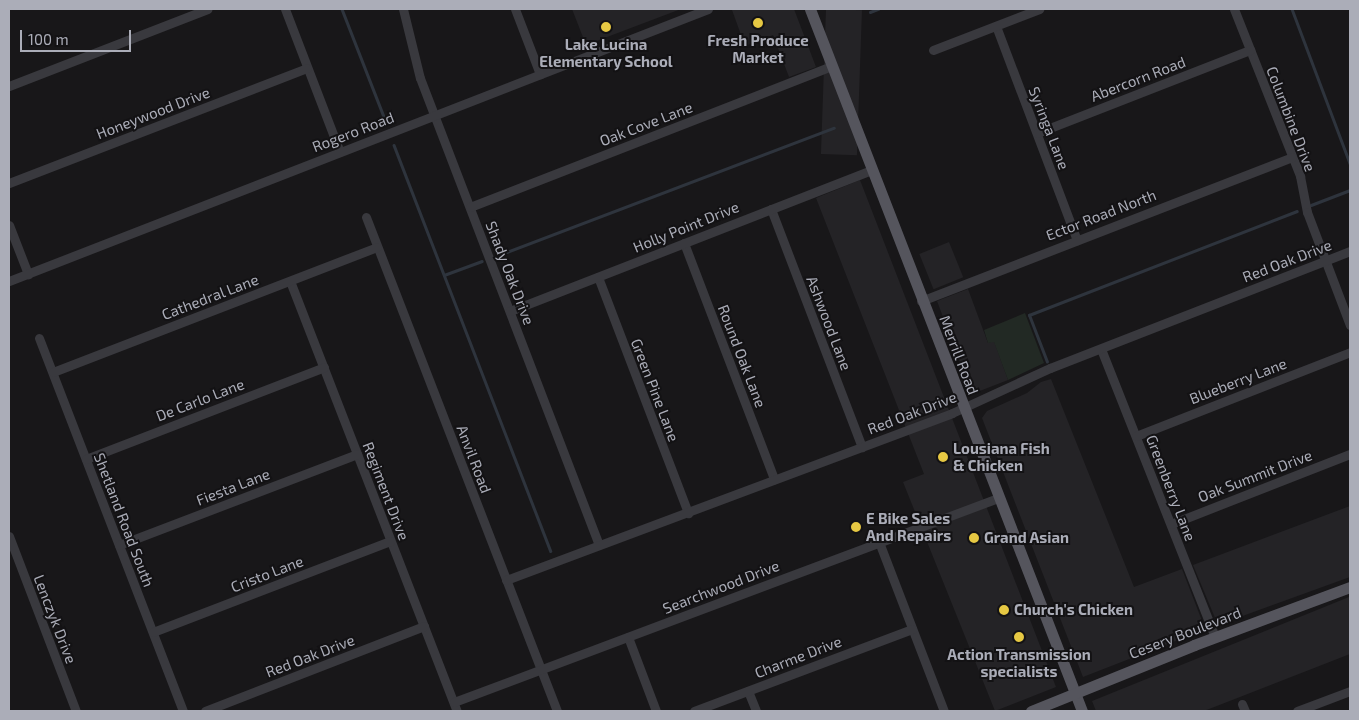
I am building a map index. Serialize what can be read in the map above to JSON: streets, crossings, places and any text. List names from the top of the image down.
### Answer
{
  "streets": {
    "main road": ["Merrill Road", "Cesery Boulevard"],
    "street": [
      "Abercorn Road",
      "Honeywood Drive",
      "Columbine Drive",
      "Oak Cove Lane",
      "Syringa Lane",
      "Rogero Road",
      "Ector Road North",
      "Holly Point Drive",
      "Red Oak Drive",
      "Shady Oak Drive",
      "Cathedral Lane",
      "Ashwood Lane",
      "Round Oak Lane",
      "Blueberry Lane",
      "Green Pine Lane",
      "De Carlo Lane",
      "Anvil Road",
      "Oak Summit Drive",
      "Fiesta Lane",
      "Greenberry Lane",
      "Regiment Drive",
      "Shetland Road South",
      "Cristo Lane",
      "Searchwood Drive",
      "Lenczyk Drive",
      "Charme Drive"
    ]
  },
  "crossings": [
    ["Abercorn Road", "Columbine Drive"],
    ["Abercorn Road", "Syringa Lane"],
    ["Columbine Drive", "Ector Road North"],
    ["Columbine Drive", "Red Oak Drive"],
    ["Oak Cove Lane", "Shady Oak Drive"],
    ["Oak Cove Lane", "Merrill Road"],
    ["Syringa Lane", "Ector Road North"],
    ["Rogero Road", "Shady Oak Drive"],
    ["Ector Road North", "Merrill Road"],
    ["Holly Point Drive", "Shady Oak Drive"],
    ["Holly Point Drive", "Ashwood Lane"],
    ["Holly Point Drive", "Merrill Road"],
    ["Holly Point Drive", "Round Oak Lane"],
    ["Holly Point Drive", "Green Pine Lane"],
    ["Red Oak Drive", "Shady Oak Drive"],
    ["Red Oak Drive", "Ashwood Lane"],
    ["Red Oak Drive", "Merrill Road"],
    ["Red Oak Drive", "Round Oak Lane"],
    ["Red Oak Drive", "Green Pine Lane"],
    ["Red Oak Drive", "Anvil Road"],
    ["Red Oak Drive", "Greenberry Lane"],
    ["Red Oak Drive", "Regiment Drive"],
    ["Cathedral Lane", "Anvil Road"],
    ["Cathedral Lane", "Regiment Drive"],
    ["Cathedral Lane", "Shetland Road South"],
    ["Merrill Road", "Searchwood Drive"],
    ["Merrill Road", "Cesery Boulevard"],
    ["Blueberry Lane", "Greenberry Lane"],
    ["De Carlo Lane", "Regiment Drive"],
    ["De Carlo Lane", "Shetland Road South"],
    ["Anvil Road", "Searchwood Drive"],
    ["Oak Summit Drive", "Greenberry Lane"],
    ["Fiesta Lane", "Regiment Drive"],
    ["Fiesta Lane", "Shetland Road South"],
    ["Greenberry Lane", "Cesery Boulevard"],
    ["Regiment Drive", "Cristo Lane"],
    ["Regiment Drive", "Searchwood Drive"],
    ["Shetland Road South", "Cristo Lane"]
  ],
  "places": [
    "Fresh Produce Market",
    "Lake Lucina Elementary School",
    "Lousiana Fish & Chicken",
    "E Bike Sales And Repairs",
    "Grand Asian",
    "Church's Chicken",
    "Action Transmission specialists"
  ],
  "scale_bar": "100 m"
}
